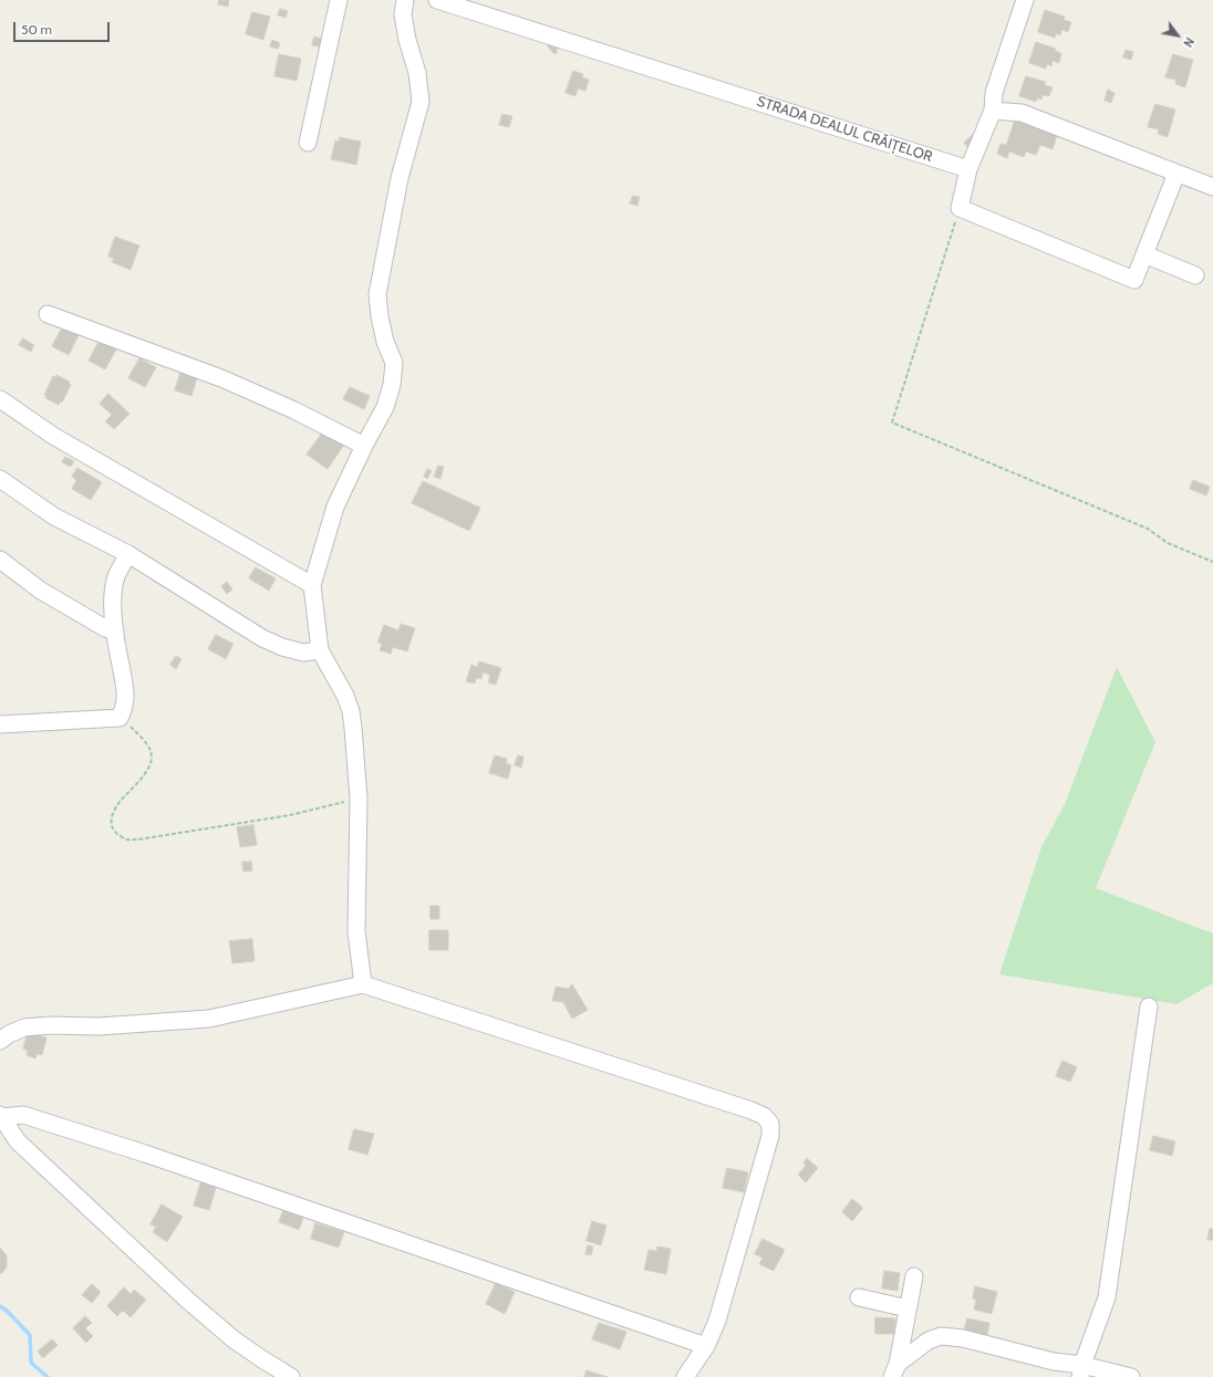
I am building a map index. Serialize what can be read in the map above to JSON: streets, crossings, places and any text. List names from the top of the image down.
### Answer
{
  "streets": {
    "street": ["STRADA DEALUL CRĂIȚELOR"]
  },
  "scale_bar": "50 m",
  "north": "bottom right"
}
